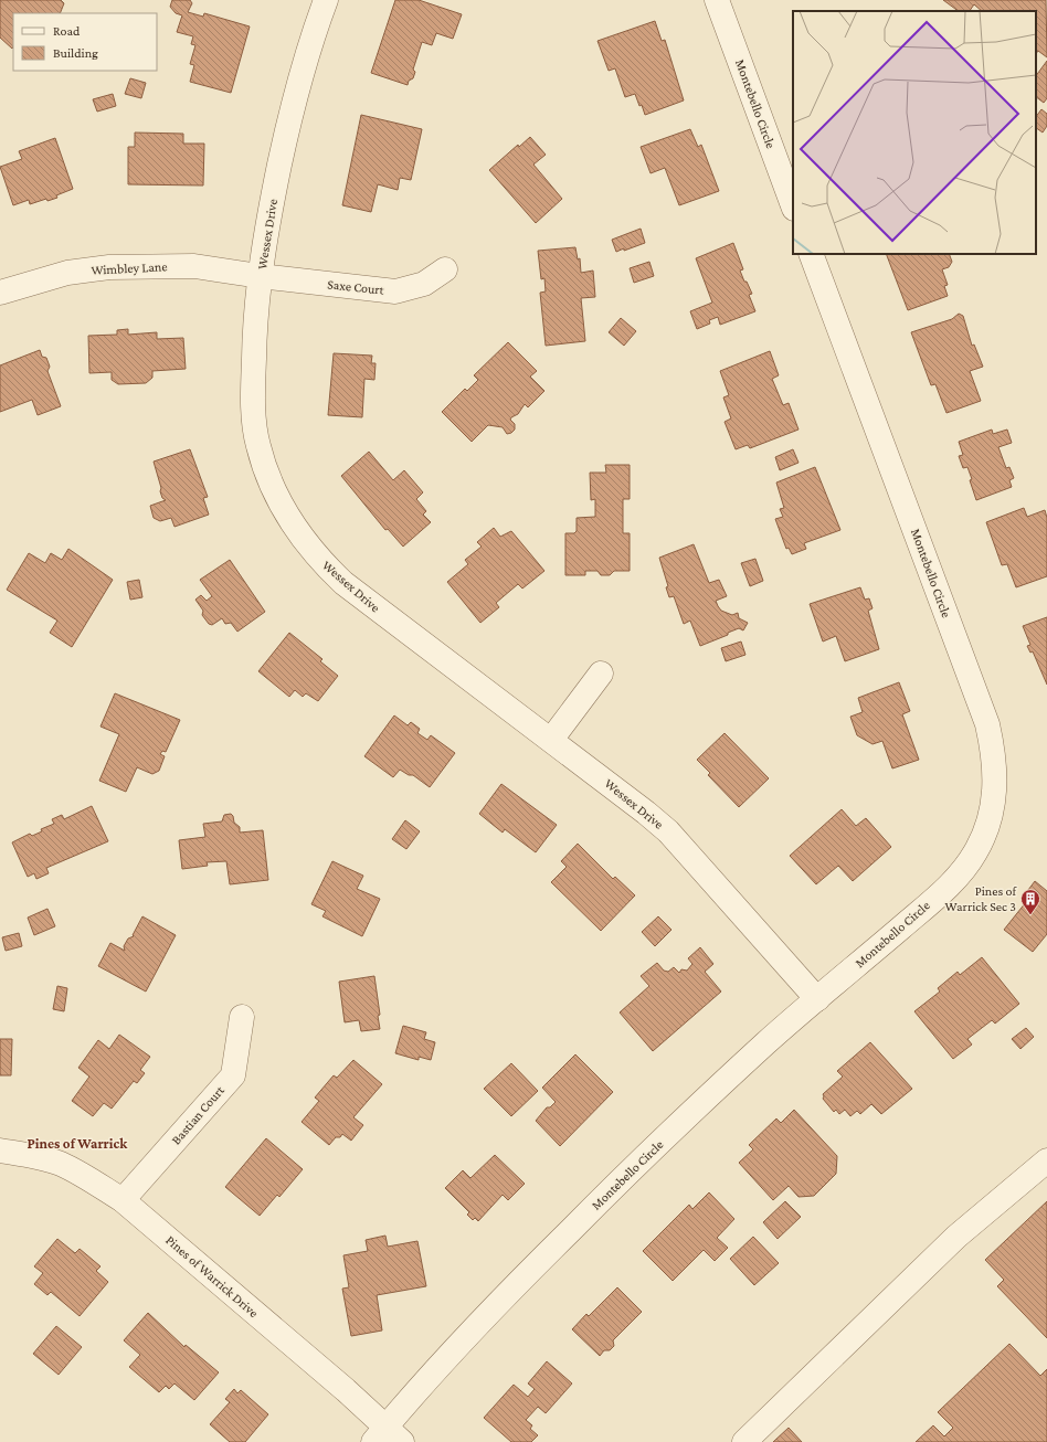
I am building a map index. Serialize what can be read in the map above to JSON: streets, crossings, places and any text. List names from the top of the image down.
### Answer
{
  "streets": {
    "street": [
      "Montebello Circle",
      "Wessex Drive",
      "Wimbley Lane",
      "Saxe Court",
      "Bastian Court",
      "Pines of Warrick Drive"
    ]
  },
  "crossings": [
    ["Montebello Circle", "Wessex Drive"],
    ["Montebello Circle", "Pines of Warrick Drive"],
    ["Wessex Drive", "Wimbley Lane"],
    ["Wessex Drive", "Saxe Court"],
    ["Wimbley Lane", "Saxe Court"],
    ["Bastian Court", "Pines of Warrick Drive"]
  ],
  "districts": ["Pines of Warrick"],
  "places": {
    "building": ["Pines of Warrick Sec 3"]
  },
  "legend": ["Road", "Building"]
}
